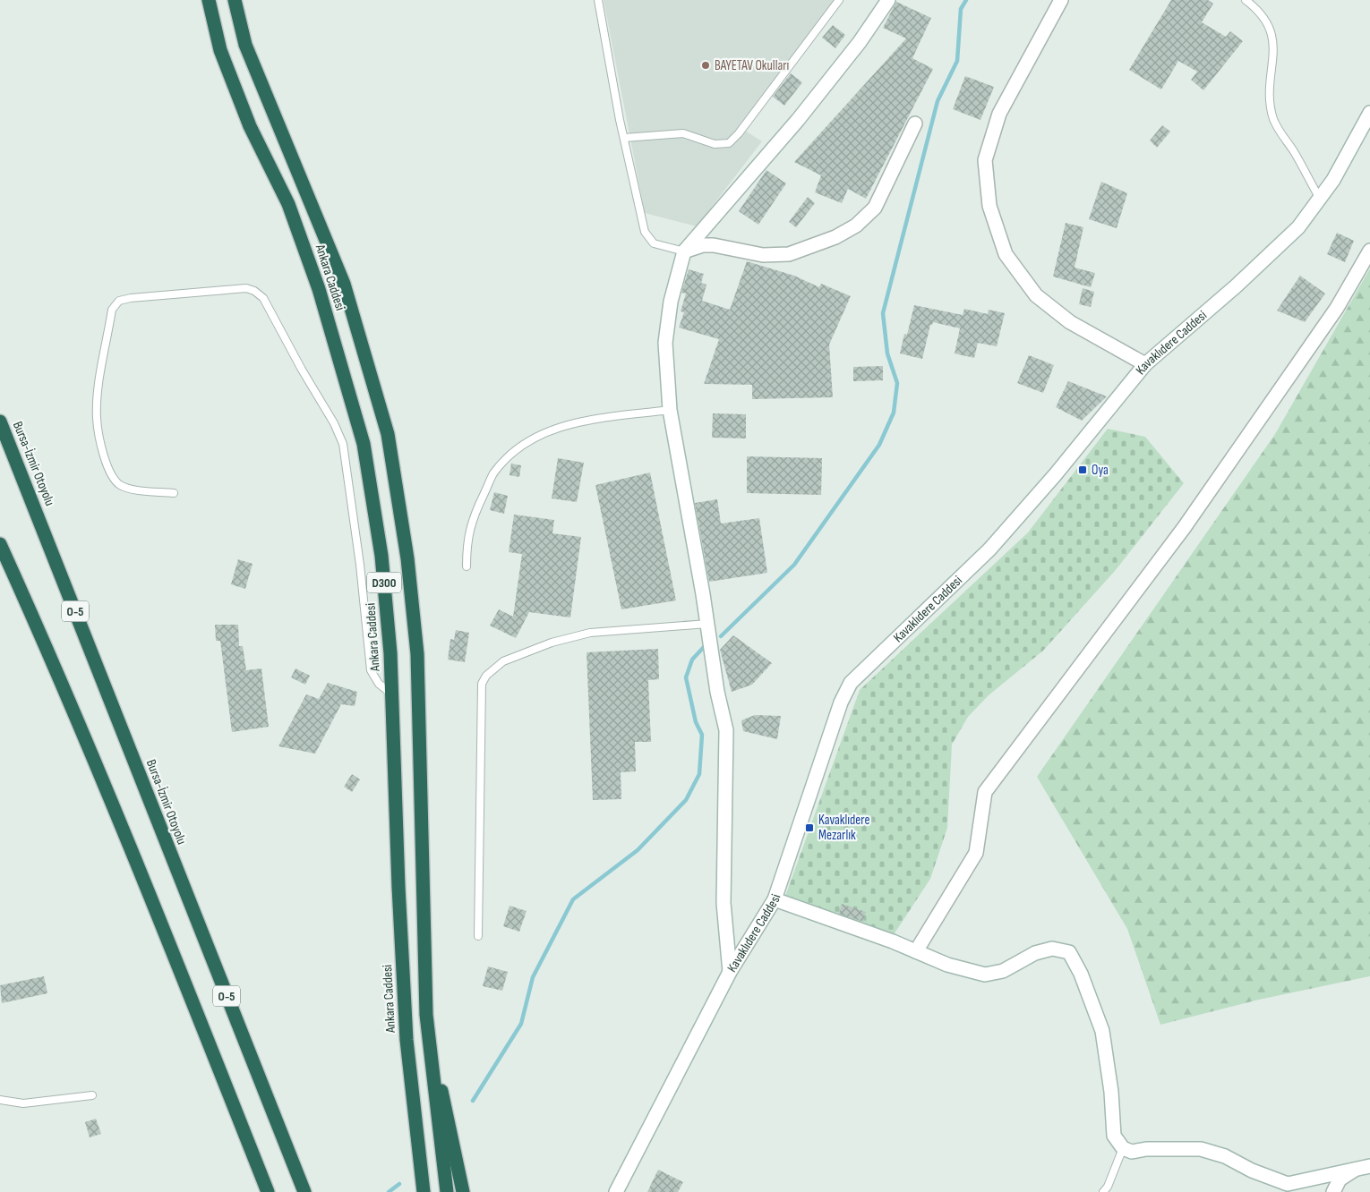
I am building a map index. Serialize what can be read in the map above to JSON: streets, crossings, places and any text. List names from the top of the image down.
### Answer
{
  "streets": {
    "highway": [
      "Ankara Caddesi",
      "Bursa-İzmir Otoyolu",
      "D300",
      "O-5"
    ],
    "street": ["Kavaklıdere Caddesi"]
  },
  "places": {
    "other": ["BAYETAV Okulları"],
    "transit": ["Oya", "Kavaklıdere Mezarlık"]
  }
}
